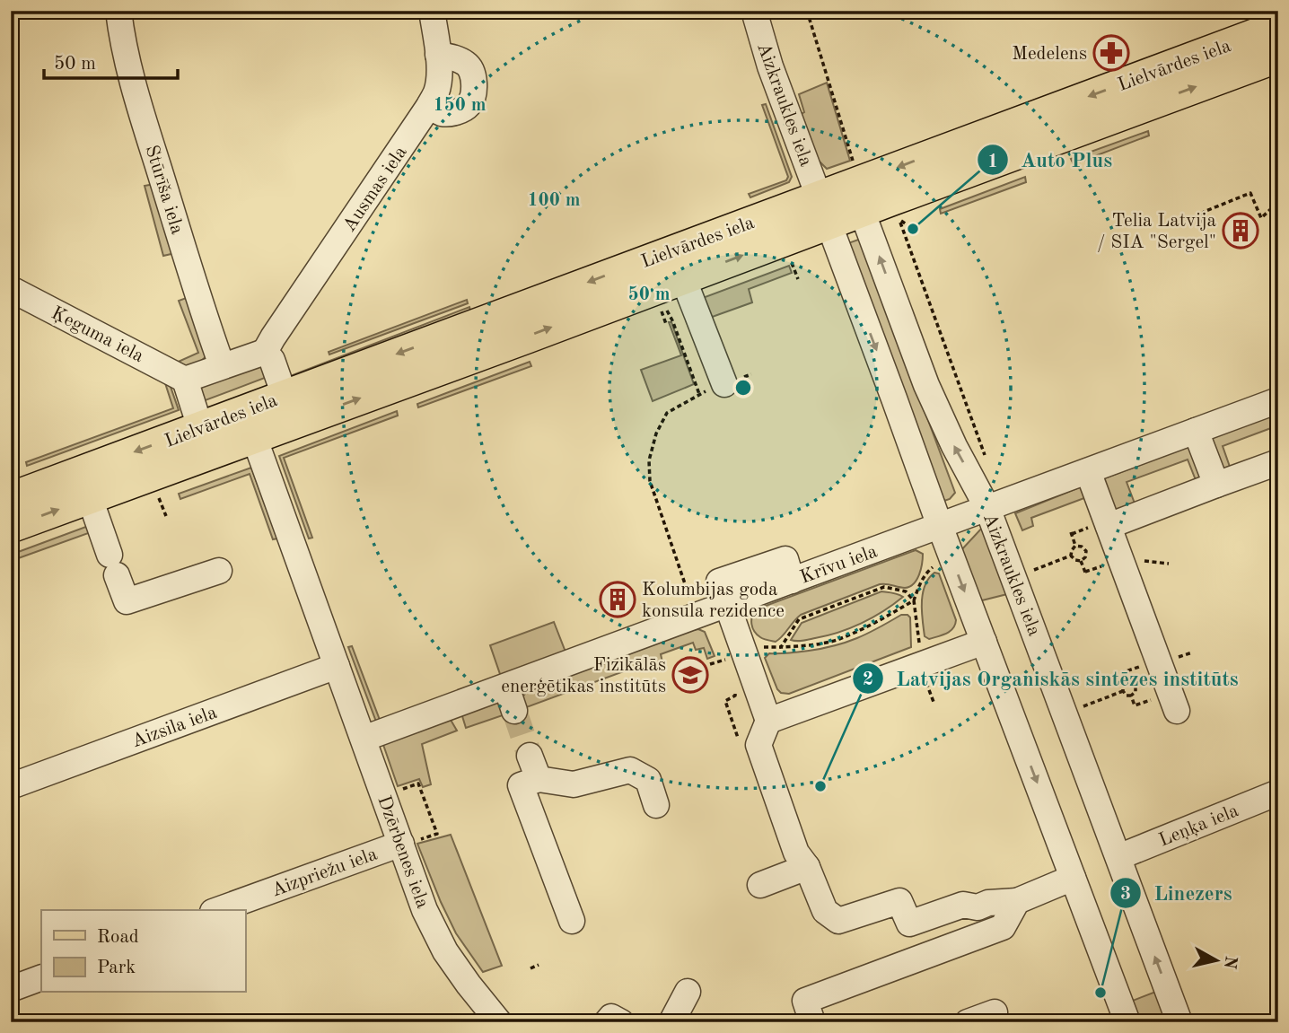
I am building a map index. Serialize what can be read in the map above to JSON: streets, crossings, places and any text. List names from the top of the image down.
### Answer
{
  "streets": {
    "main road": ["Lielvārdes iela"],
    "street": [
      "Aizkraukles iela",
      "Ausmas iela",
      "Stūrīša iela",
      "Ķeguma iela",
      "Krīvu iela",
      "Aizsila iela",
      "Leņķa iela",
      "Dzērbenes iela",
      "Aizpriežu iela"
    ]
  },
  "crossings": [
    ["Lielvārdes iela", "Aizkraukles iela"],
    ["Aizkraukles iela", "Krīvu iela"],
    ["Aizkraukles iela", "Leņķa iela"],
    ["Krīvu iela", "Dzērbenes iela"],
    ["Aizsila iela", "Dzērbenes iela"],
    ["Dzērbenes iela", "Aizpriežu iela"]
  ],
  "places": {
    "pharmacy": ["Medelens"],
    "other": ["Auto Plus", "Latvijas Organiskās sintēzes institūts", "Linezers"],
    "building": ["Telia Latvija / SIA \"Sergel\"", "Kolumbijas goda konsula rezidence"],
    "school or university": ["Fizikālās enerģētikas institūts"]
  },
  "legend": ["Road", "Park"],
  "scale_bar": "50 m",
  "north": "right",
  "rings": ["150 m", "100 m", "50 m"]
}
